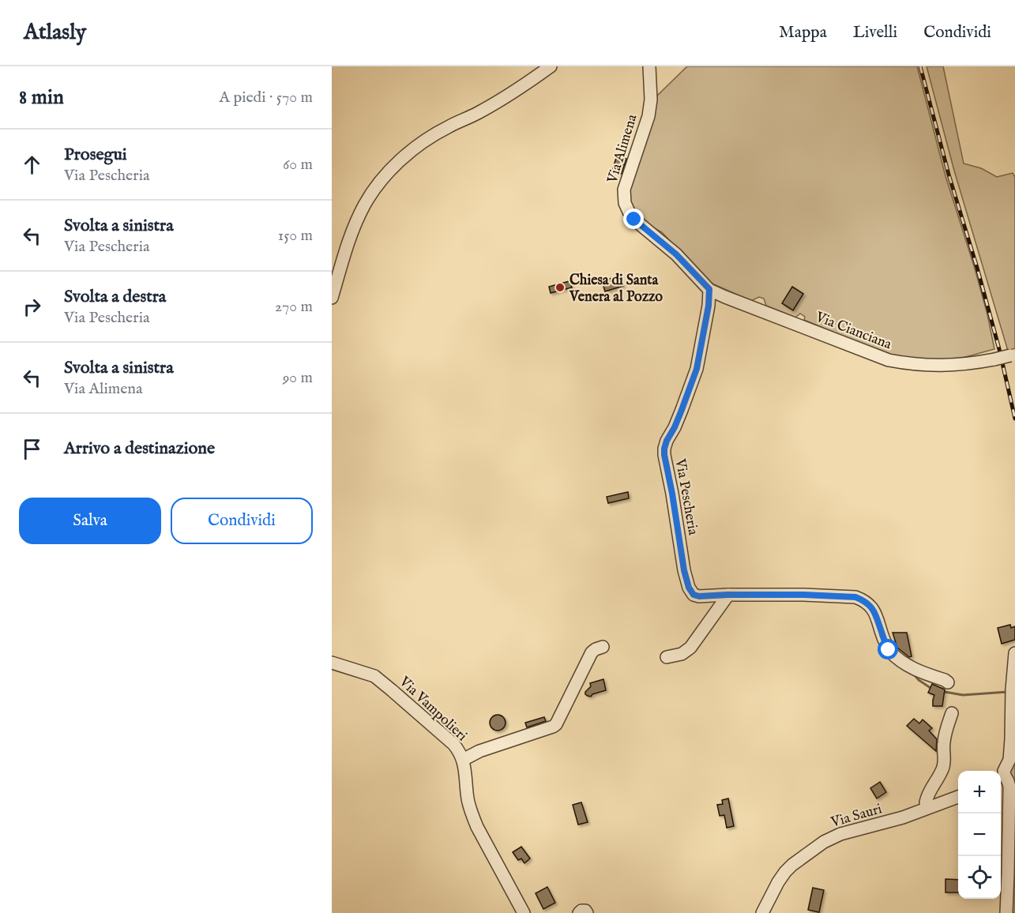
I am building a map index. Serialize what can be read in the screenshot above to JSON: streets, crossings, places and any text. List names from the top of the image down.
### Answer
{
  "streets": {
    "street": [
      "Via Alimena",
      "Via Cianciana",
      "Via Pescheria",
      "Via Vampolieri",
      "Via Sauri"
    ]
  },
  "crossings": [
    ["Via Alimena", "Via Cianciana"],
    ["Via Alimena", "Via Pescheria"],
    ["Via Cianciana", "Via Pescheria"]
  ],
  "places": ["Chiesa di Santa Venera al Pozzo"],
  "page": {
    "header": "Atlasly",
    "nav": ["Mappa", "Livelli", "Condividi"],
    "heading": ["8 min", "A piedi · 570 m"],
    "list": [
      ["Prosegui", "Via Pescheria", "60 m"],
      ["Svolta a sinistra", "Via Pescheria", "150 m"],
      ["Svolta a destra", "Via Pescheria", "270 m"],
      ["Svolta a sinistra", "Via Alimena", "90 m"],
      "Arrivo a destinazione"
    ],
    "buttons": ["Salva", "Condividi"],
    "map_buttons": ["+", "−"]
  }
}
